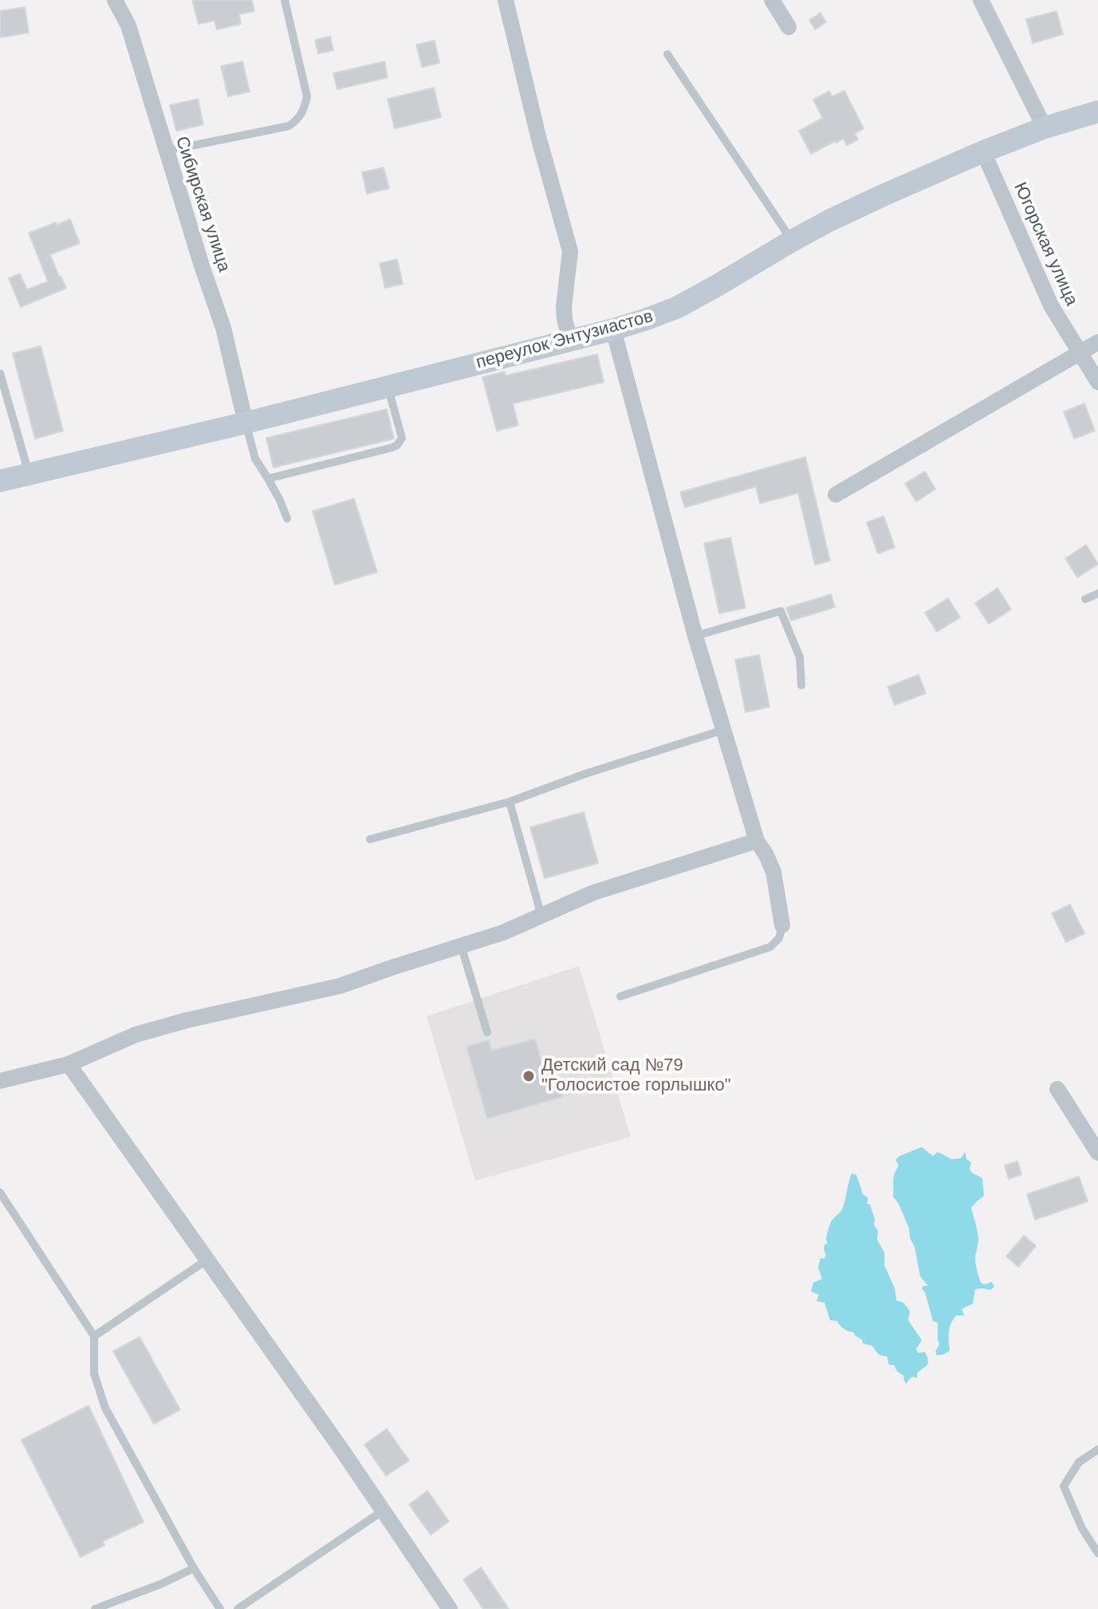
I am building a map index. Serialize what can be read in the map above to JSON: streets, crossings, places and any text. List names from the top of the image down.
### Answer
{
  "streets": {
    "main road": ["переулок Энтузиастов"],
    "street": ["Сибирская улица", "Югорская улица"]
  },
  "crossings": [
    ["Сибирская улица", "переулок Энтузиастов"],
    ["Югорская улица", "переулок Энтузиастов"]
  ],
  "places": ["Детский сад №79 \"Голосистое горлышко\""]
}
